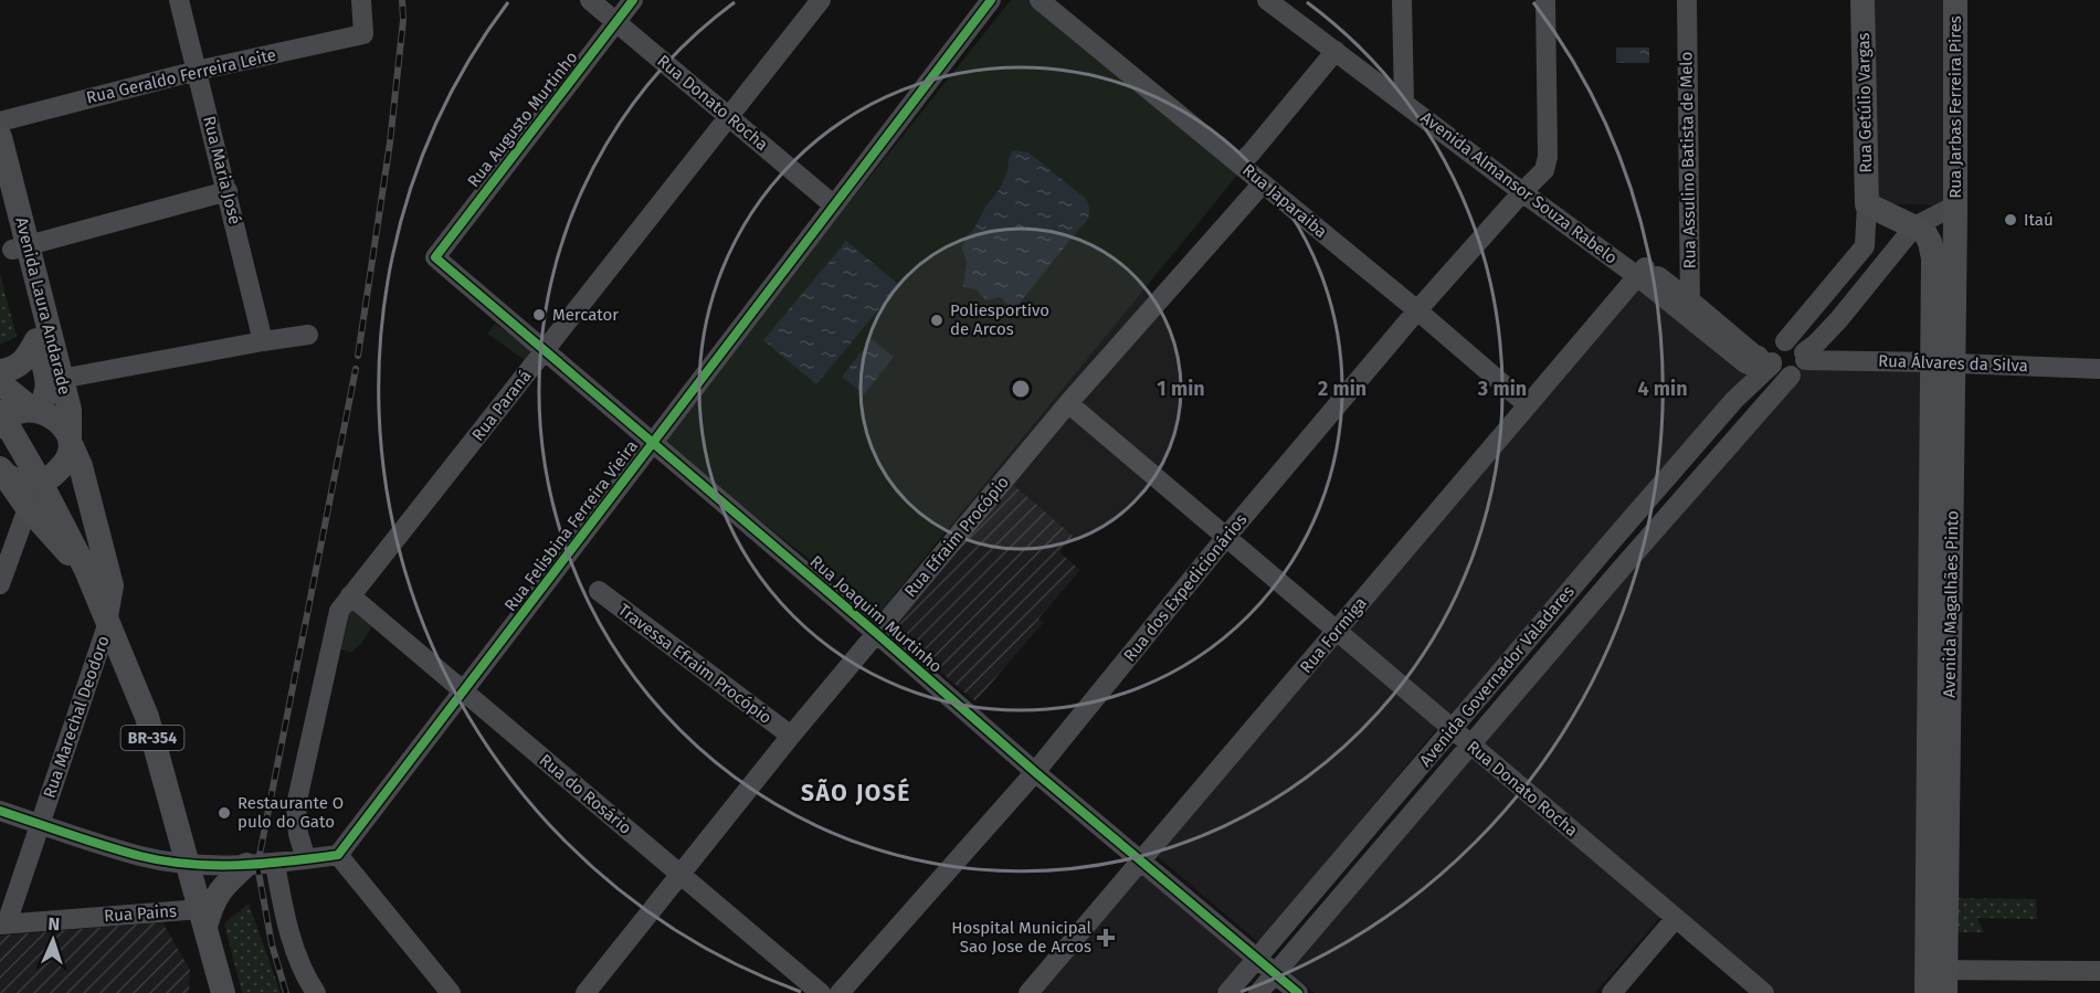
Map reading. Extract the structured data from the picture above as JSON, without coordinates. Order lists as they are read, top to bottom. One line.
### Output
{"streets":{"main road":["Rua Getúlio Vargas","Rua Jarbas Ferreira Pires","Avenida Laura Andarade","Avenida Magalhães Pinto","BR-354"],"street":["Rua Geraldo Ferreira Leite","Rua Donato Rocha","Rua Augusto Murtinho","Rua Assulino Batista de Melo","Rua Maria José","Avenida Almansor Souza Rabelo","Rua Japaraiba","Rua Álvares da Silva","Rua Paraná","Rua Felisbina Ferreira Vieira","Rua Efraim Procópio","Rua dos Expedicionários","Rua Joaquim Murtinho","Rua Formiga","Travessa Efraim Procópio","Avenida Governador Valadares","Rua Marechal Deodoro","Rua do Rosário","Rua Pains"]},"crossings":[["Rua Geraldo Ferreira Leite","Rua Maria José"],["Rua Donato Rocha","Rua Augusto Murtinho"],["Rua Donato Rocha","Rua Paraná"],["Rua Donato Rocha","Rua Felisbina Ferreira Vieira"],["Rua Donato Rocha","Rua Efraim Procópio"],["Rua Donato Rocha","Rua dos Expedicionários"],["Rua Donato Rocha","Rua Formiga"],["Rua Donato Rocha","Avenida Governador Valadares"],["Rua Getúlio Vargas","Avenida Almansor Souza Rabelo"],["Rua Getúlio Vargas","Rua Álvares da Silva"],["Rua Getúlio Vargas","Avenida Governador Valadares"],["Rua Jarbas Ferreira Pires","Avenida Magalhães Pinto"],["Rua Augusto Murtinho","Rua Joaquim Murtinho"],["Rua Assulino Batista de Melo","Avenida Almansor Souza Rabelo"],["Avenida Almansor Souza Rabelo","Rua Álvares da Silva"],["Avenida Almansor Souza Rabelo","Rua dos Expedicionários"],["Avenida Almansor Souza Rabelo","Rua Formiga"],["Avenida Almansor Souza Rabelo","Avenida Governador Valadares"],["Rua Japaraiba","Rua Efraim Procópio"],["Rua Japaraiba","Rua dos Expedicionários"],["Rua Japaraiba","Rua Formiga"],["Rua Álvares da Silva","Avenida Magalhães Pinto"],["Rua Álvares da Silva","Avenida Governador Valadares"],["Rua Paraná","Rua Joaquim Murtinho"],["Rua Paraná","Rua do Rosário"],["Rua Felisbina Ferreira Vieira","Rua Joaquim Murtinho"],["Rua Felisbina Ferreira Vieira","Rua do Rosário"],["Rua Efraim Procópio","Rua Joaquim Murtinho"],["Rua Efraim Procópio","Travessa Efraim Procópio"],["Rua Efraim Procópio","Rua do Rosário"],["Rua dos Expedicionários","Rua Joaquim Murtinho"],["Rua Joaquim Murtinho","Rua Formiga"],["Rua Joaquim Murtinho","Avenida Governador Valadares"],["Rua Marechal Deodoro","BR-354"],["Rua Marechal Deodoro","Rua Pains"],["BR-354","Rua Pains"]],"districts":["SÃO JOSÉ"],"places":{"other":["Itaú","Mercator","Poliesportivo de Arcos","Restaurante O pulo do Gato"],"health":["Hospital Municipal Sao Jose de Arcos"]},"north":"top","rings":["1 min","2 min","3 min","4 min"]}
